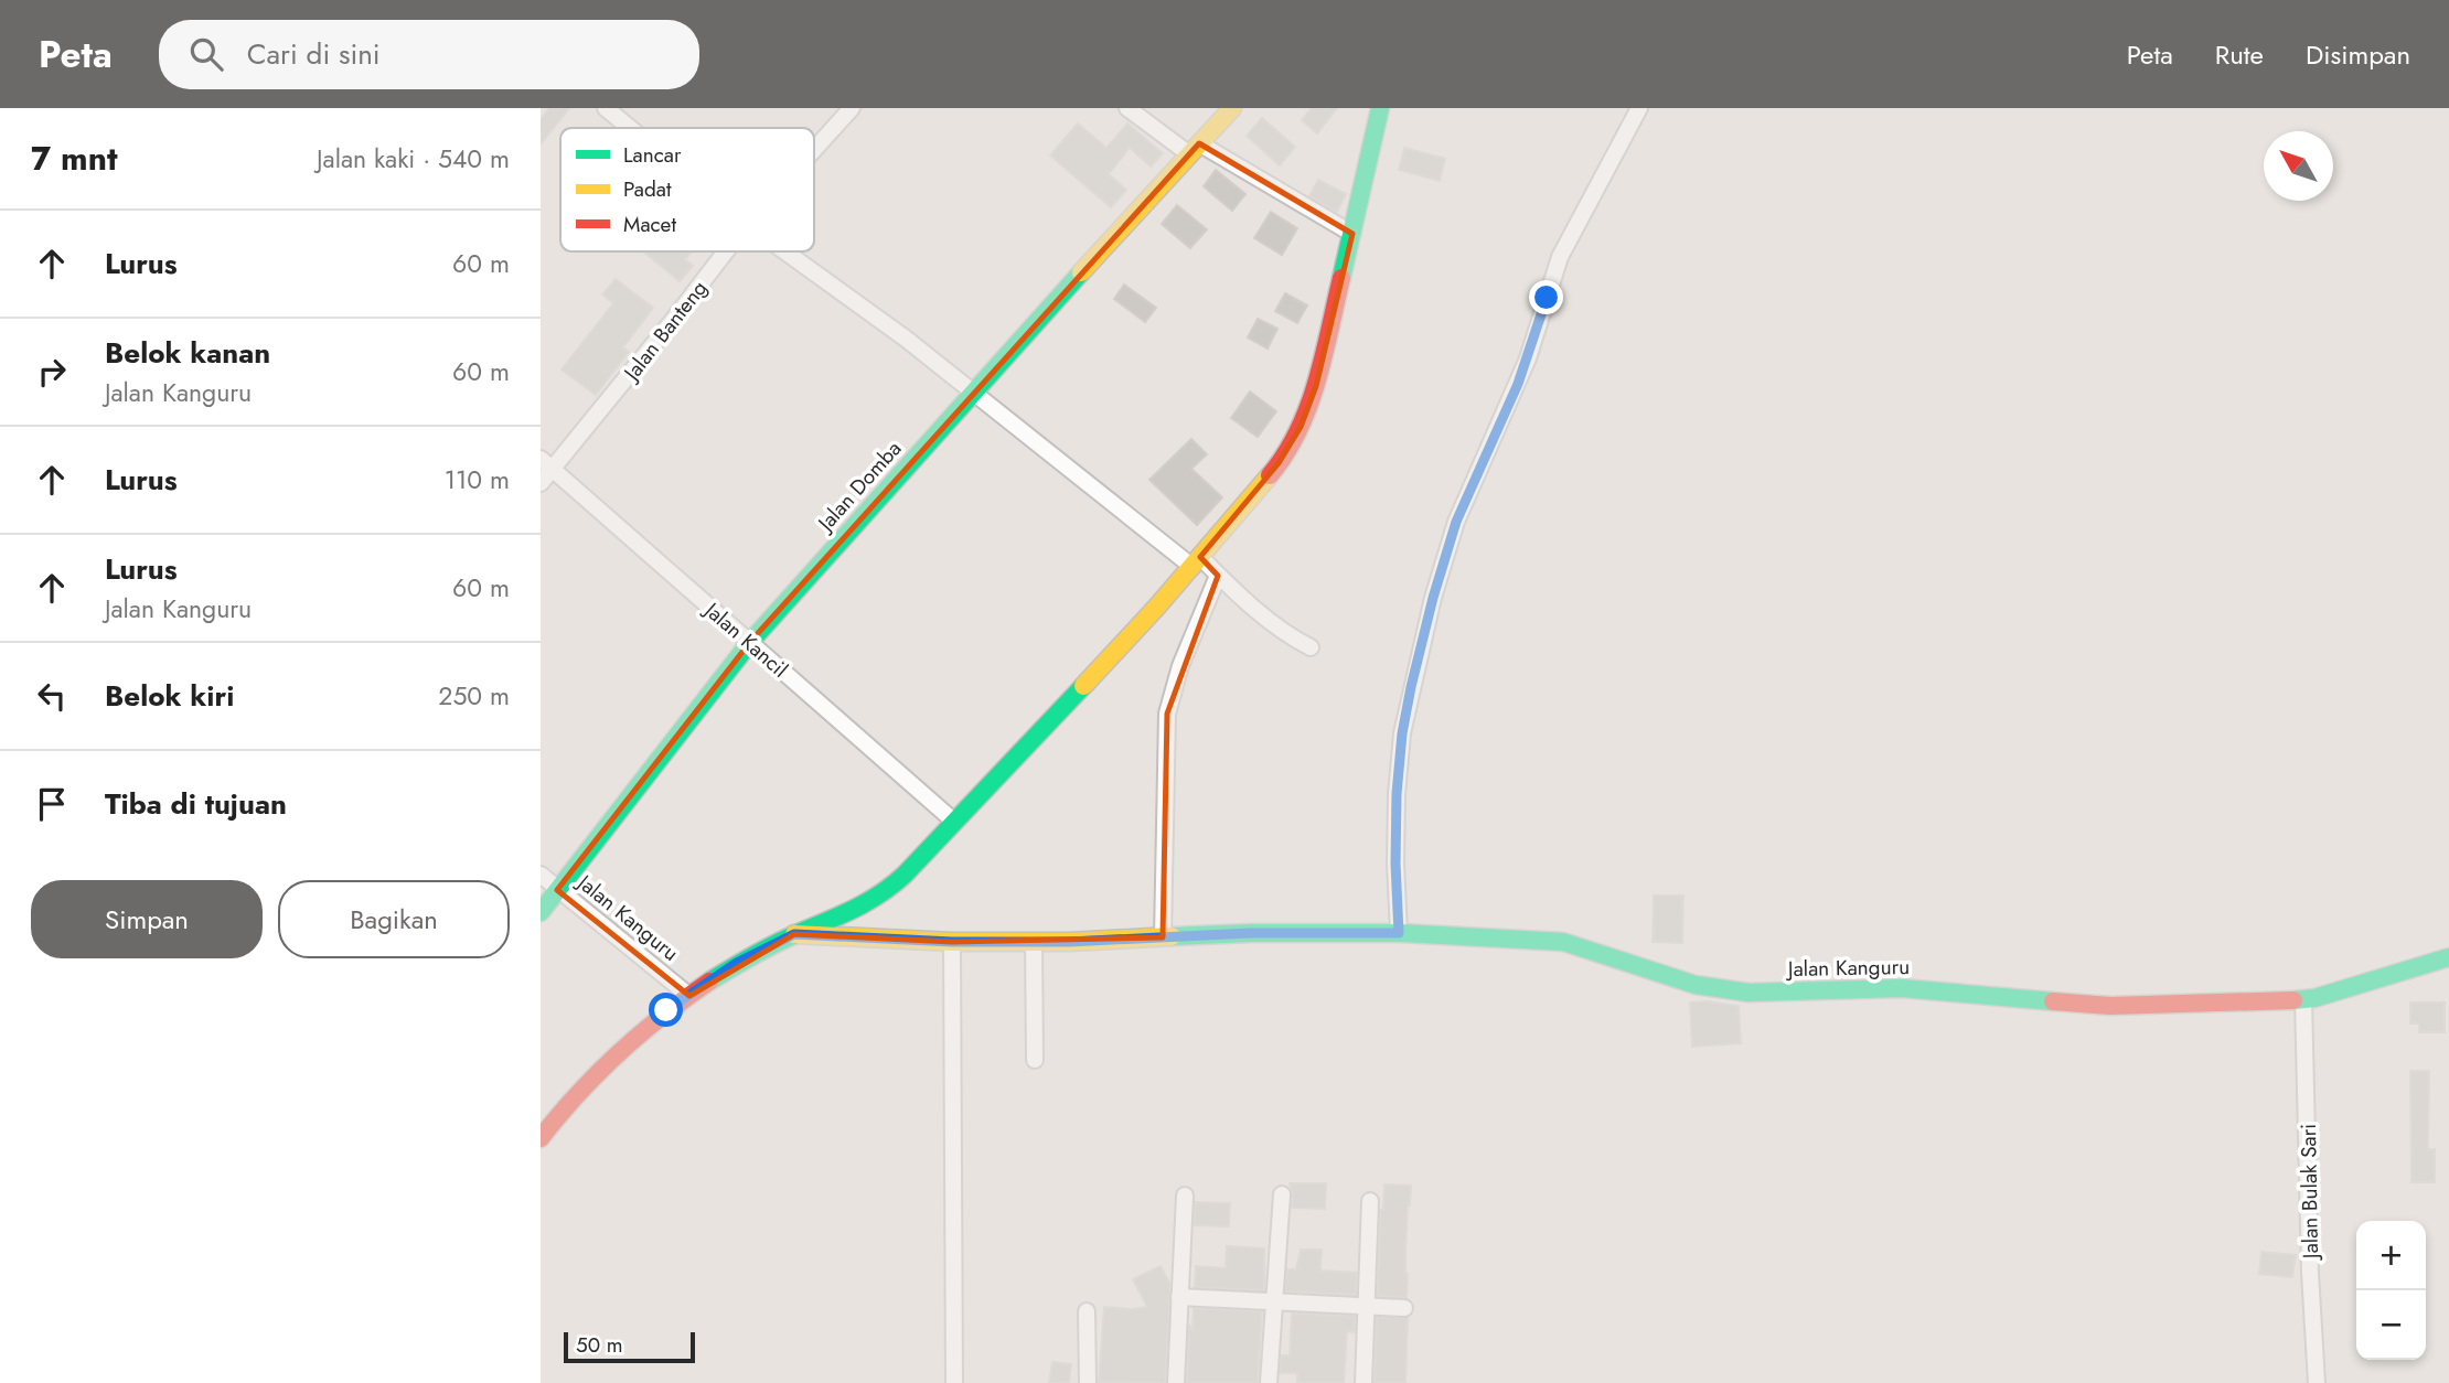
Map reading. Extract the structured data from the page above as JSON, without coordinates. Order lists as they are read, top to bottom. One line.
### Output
{"streets":{"street":["Jalan Banteng","Jalan Domba","Jalan Kancil","Jalan Kanguru","Jalan Bulak Sari"]},"crossings":[["Jalan Banteng","Jalan Kancil"],["Jalan Domba","Jalan Kancil"],["Jalan Domba","Jalan Kanguru"],["Jalan Kanguru","Jalan Bulak Sari"]],"legend":["Lancar","Padat","Macet"],"scale_bar":"50 m","north":"top left","page":{"header":"Peta","search":"Cari di sini","nav":["Peta","Rute","Disimpan"],"heading":["7 mnt","Jalan kaki · 540 m"],"list":[["Lurus","60 m"],["Belok kanan","Jalan Kanguru","60 m"],["Lurus","110 m"],["Lurus","Jalan Kanguru","60 m"],["Belok kiri","250 m"],"Tiba di tujuan"],"buttons":["Simpan","Bagikan"],"map_buttons":["+","−"],"scale":"50 m"}}
